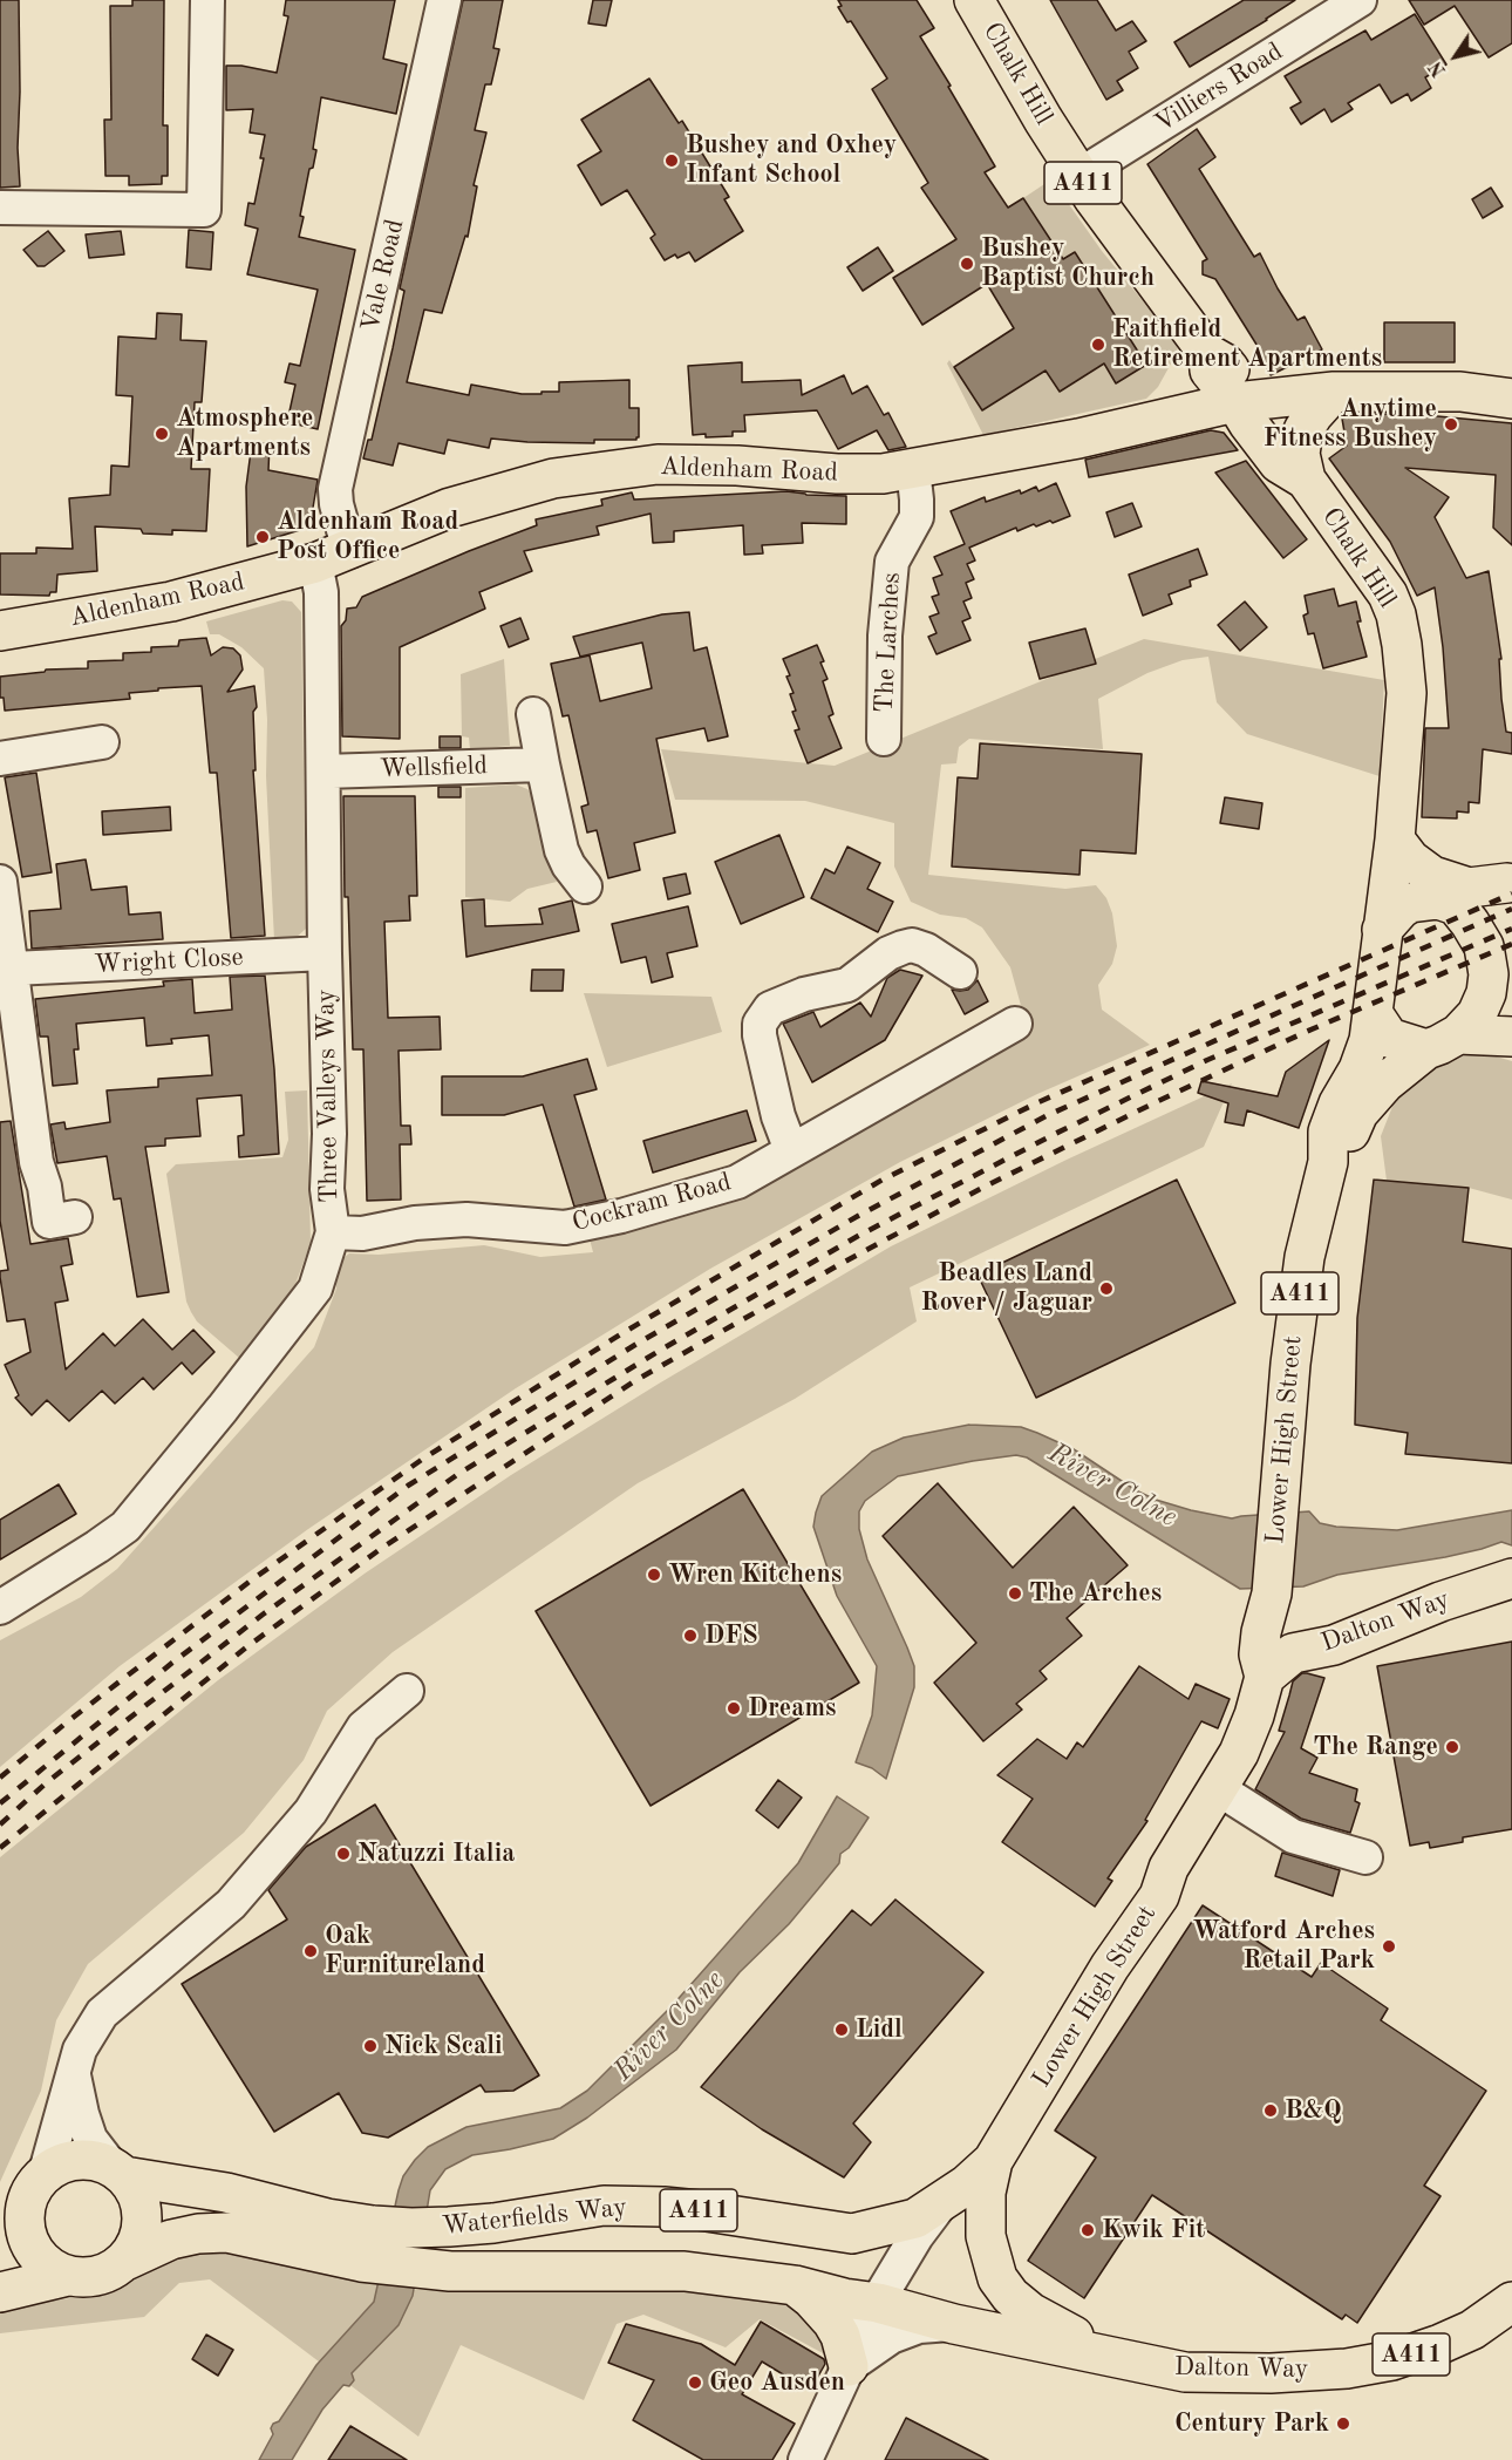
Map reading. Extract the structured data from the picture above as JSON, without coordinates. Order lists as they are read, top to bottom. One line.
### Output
{"streets":{"main road":["Chalk Hill","A411","Aldenham Road","Lower High Street","Dalton Way","Waterfields Way"],"street":["Villiers Road","Vale Road","The Larches","Wellsfield","Wright Close","Three Valleys Way","Cockram Road"]},"crossings":[["Chalk Hill","Villiers Road"],["Chalk Hill","Aldenham Road"],["Chalk Hill","Lower High Street"],["A411","Lower High Street"],["A411","Dalton Way"],["Vale Road","Aldenham Road"],["Vale Road","Three Valleys Way"],["Aldenham Road","The Larches"],["Aldenham Road","Three Valleys Way"],["Wellsfield","Three Valleys Way"],["Wright Close","Three Valleys Way"],["Three Valleys Way","Cockram Road"],["Lower High Street","Dalton Way"],["Lower High Street","Waterfields Way"],["Dalton Way","Waterfields Way"]],"water":["River Colne"],"places":["Bushey and Oxhey Infant School","Bushey Baptist Church","Faithfield Retirement Apartments","Anytime Fitness Bushey","Atmosphere Apartments","Aldenham Road Post Office","Beadles Land Rover / Jaguar","Wren Kitchens","The Arches","DFS","Dreams","The Range","Natuzzi Italia","Watford Arches Retail Park","Oak Furnitureland","Lidl","Nick Scali","B&Q","Kwik Fit","Geo Ausden","Century Park"],"north":"bottom left"}
